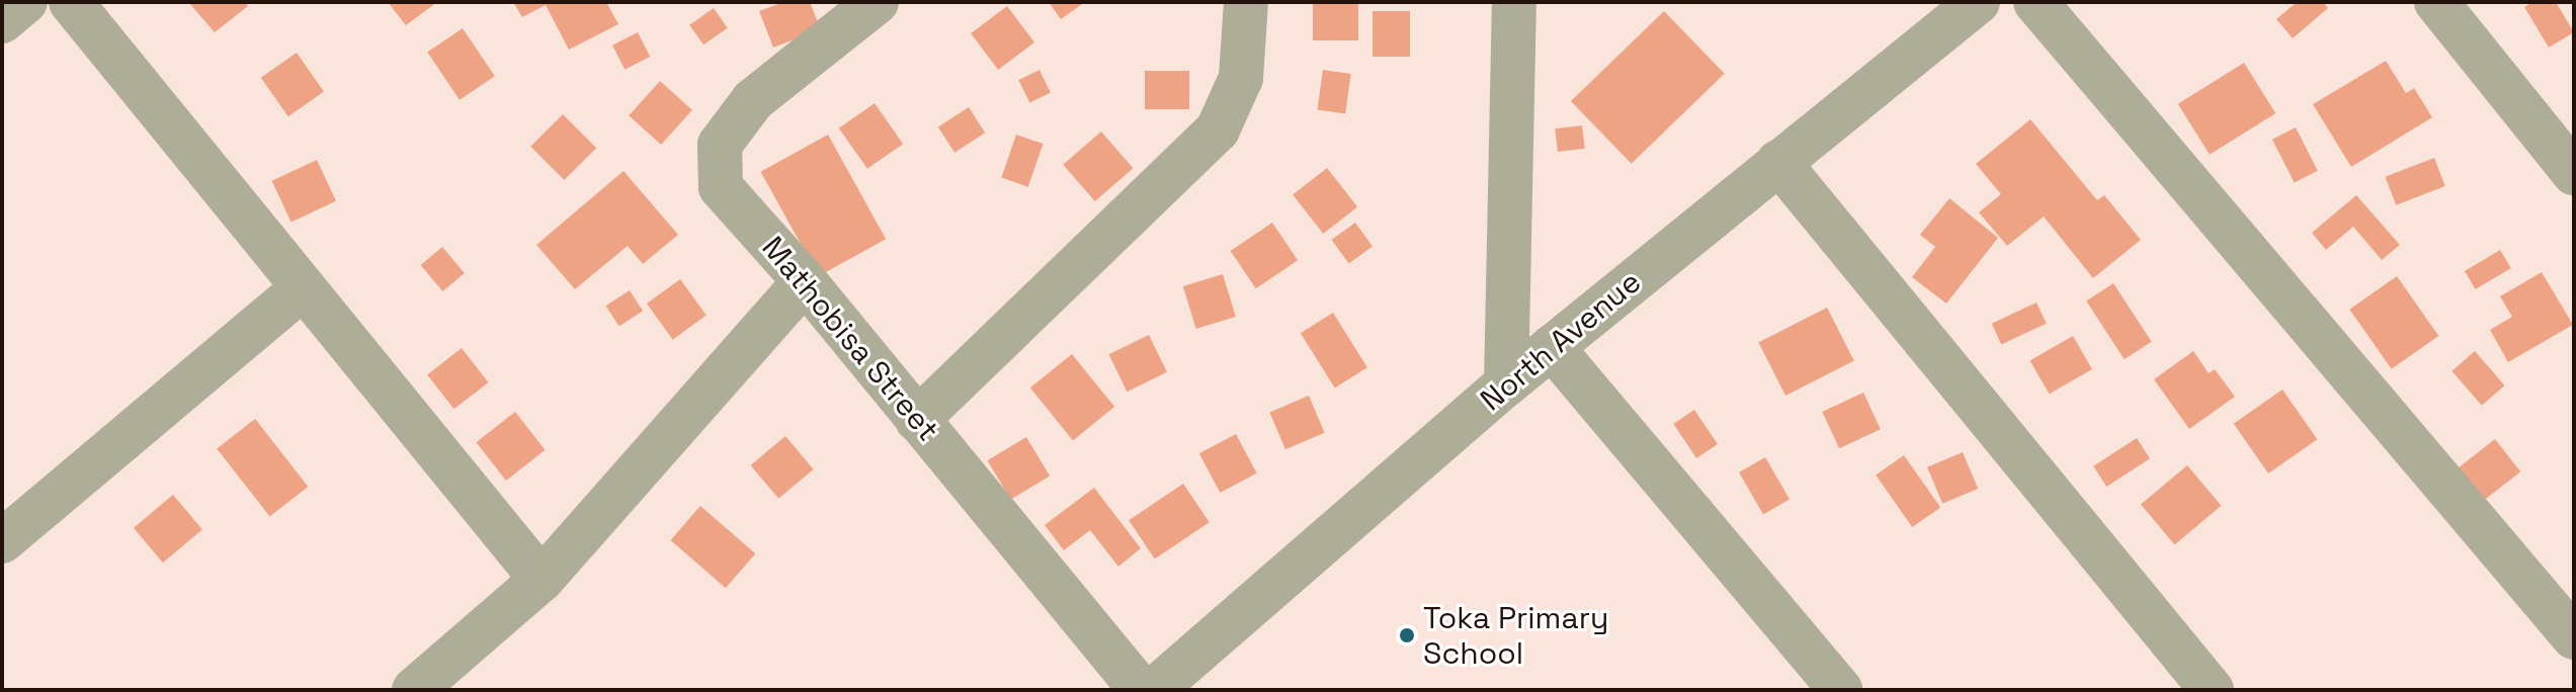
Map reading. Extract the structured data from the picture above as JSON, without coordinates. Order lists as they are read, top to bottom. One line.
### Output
{"streets":{"street":["Mathobisa Street","North Avenue"]},"places":["Toka Primary School"]}
